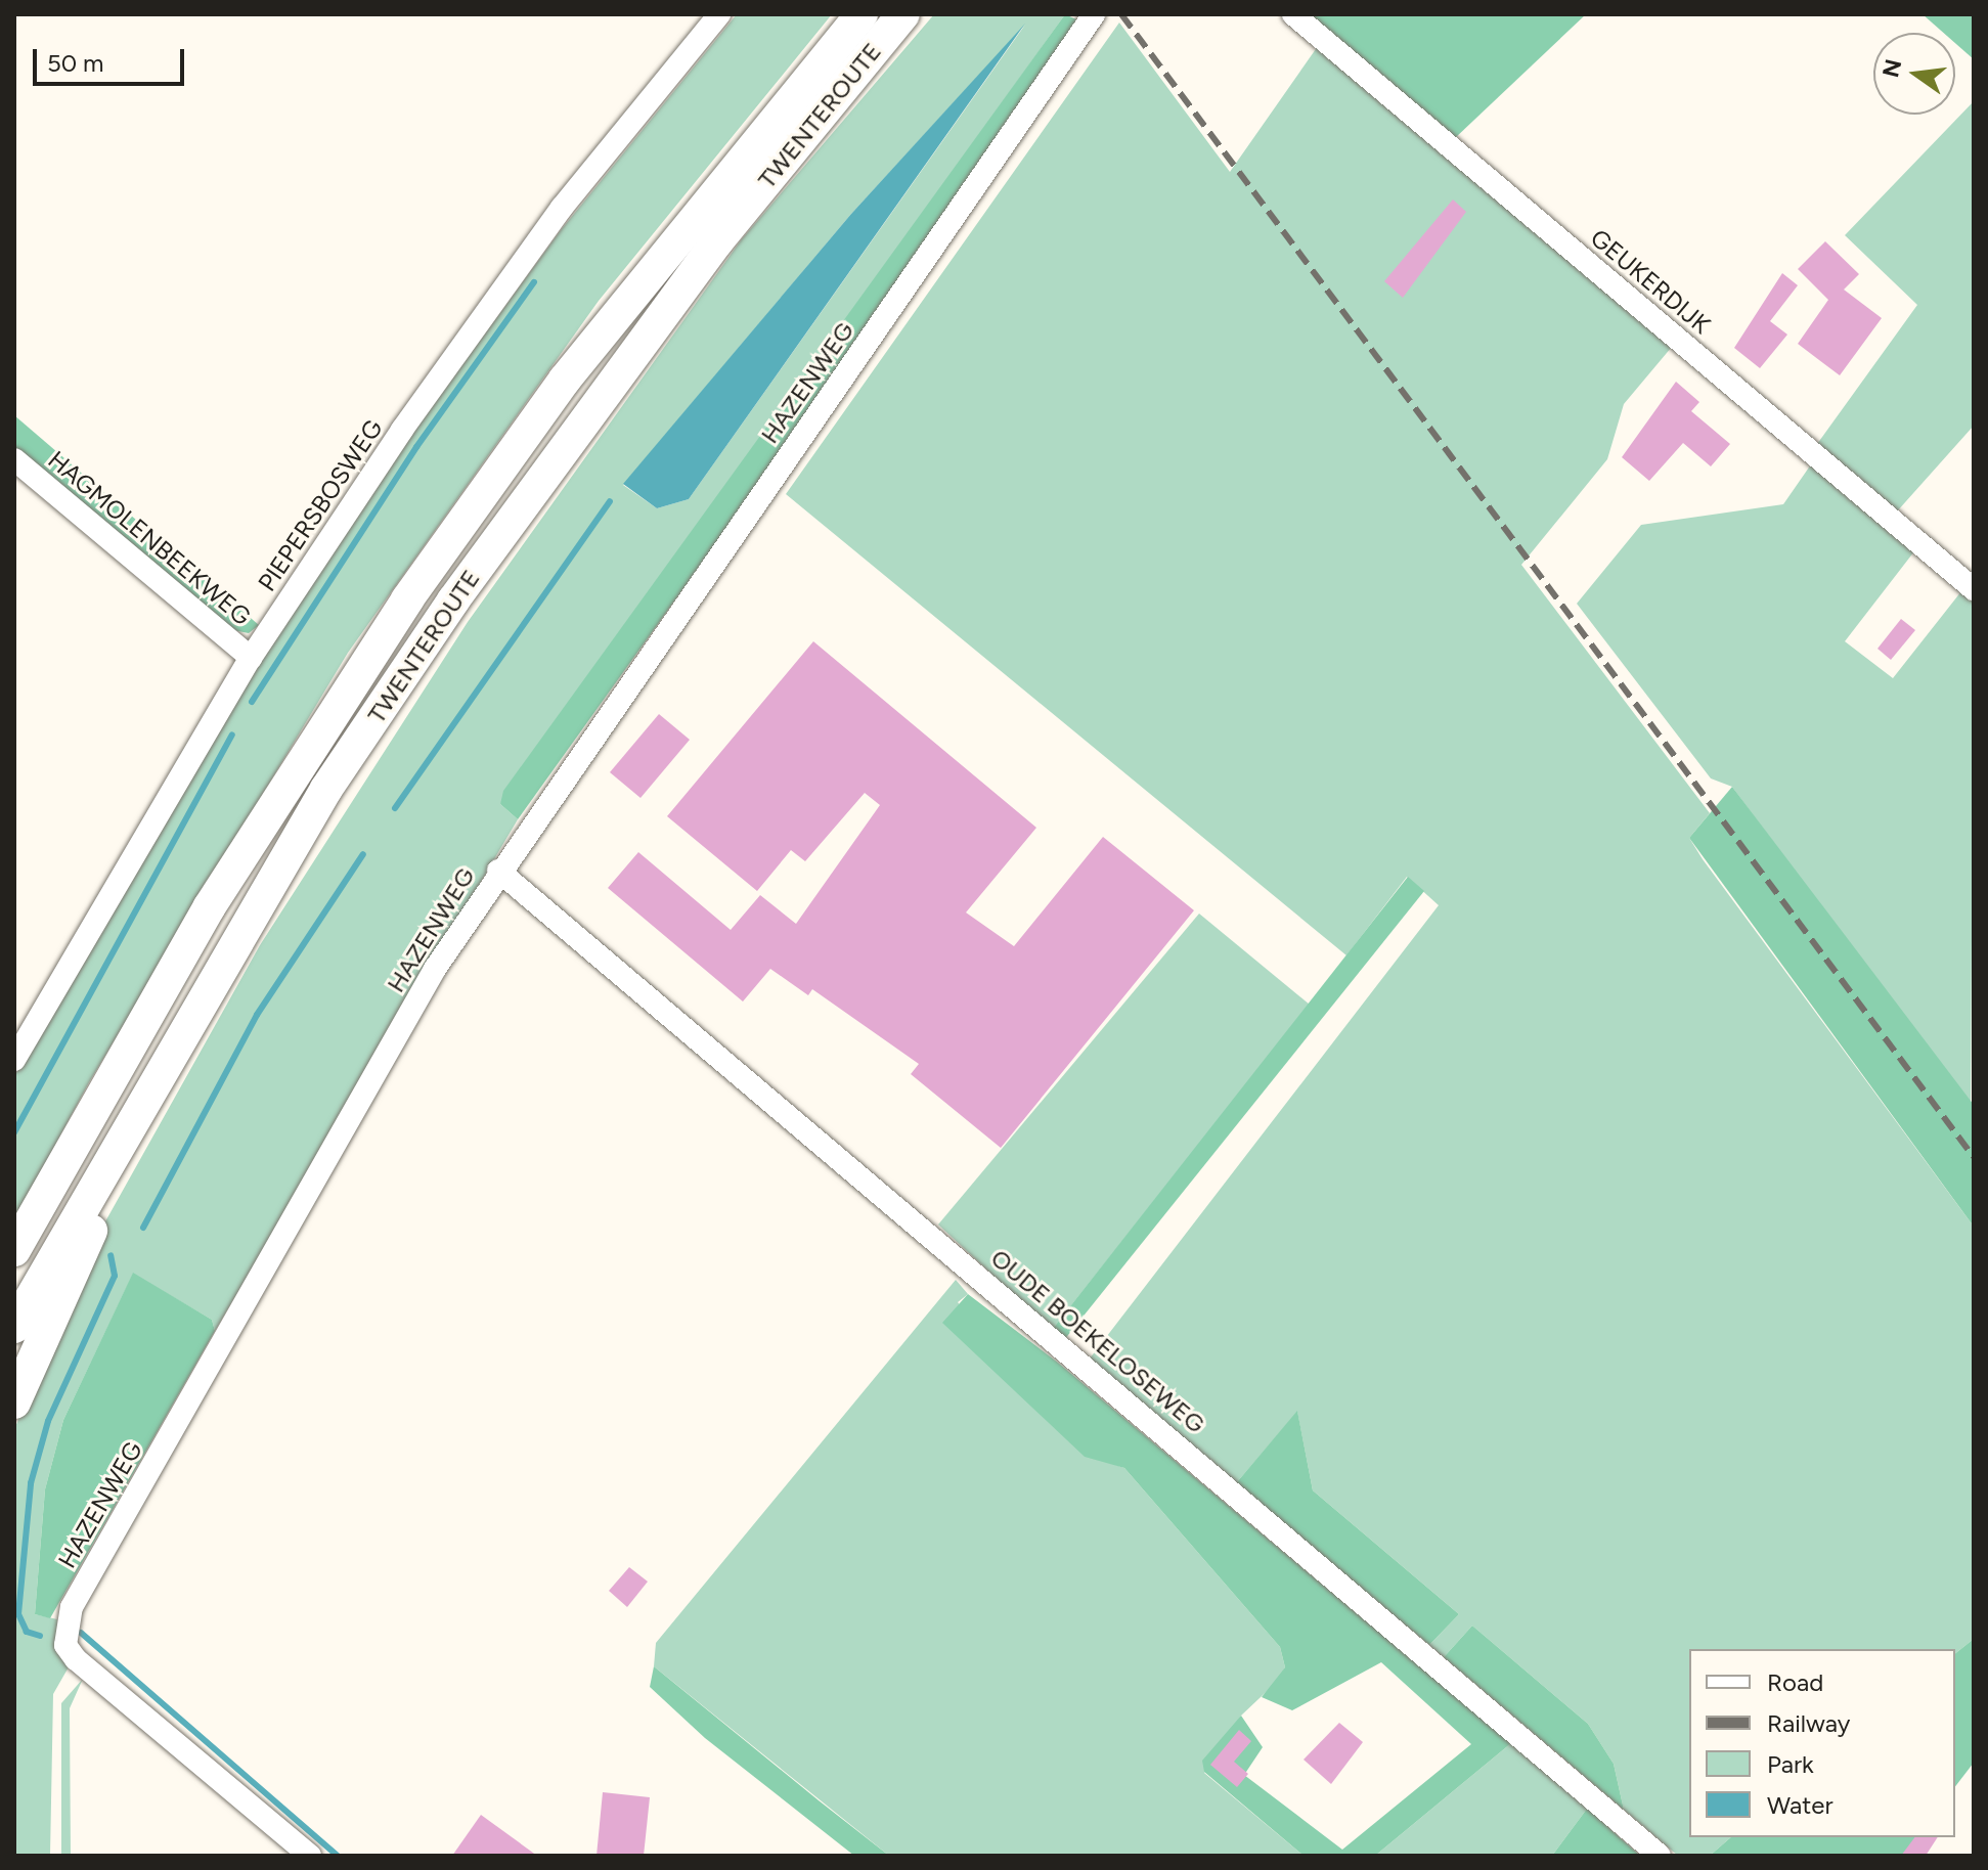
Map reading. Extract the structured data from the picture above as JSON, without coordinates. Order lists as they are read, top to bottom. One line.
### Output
{"streets":{"highway":["TWENTEROUTE"],"street":["GEUKERDIJK","HAZENWEG","PIEPERSBOSWEG","HAGMOLENBEEKWEG","OUDE BOEKELOSEWEG"]},"crossings":[["HAZENWEG","OUDE BOEKELOSEWEG"],["PIEPERSBOSWEG","HAGMOLENBEEKWEG"]],"legend":["Road","Railway","Park","Water"],"scale_bar":"50 m","north":"left"}
